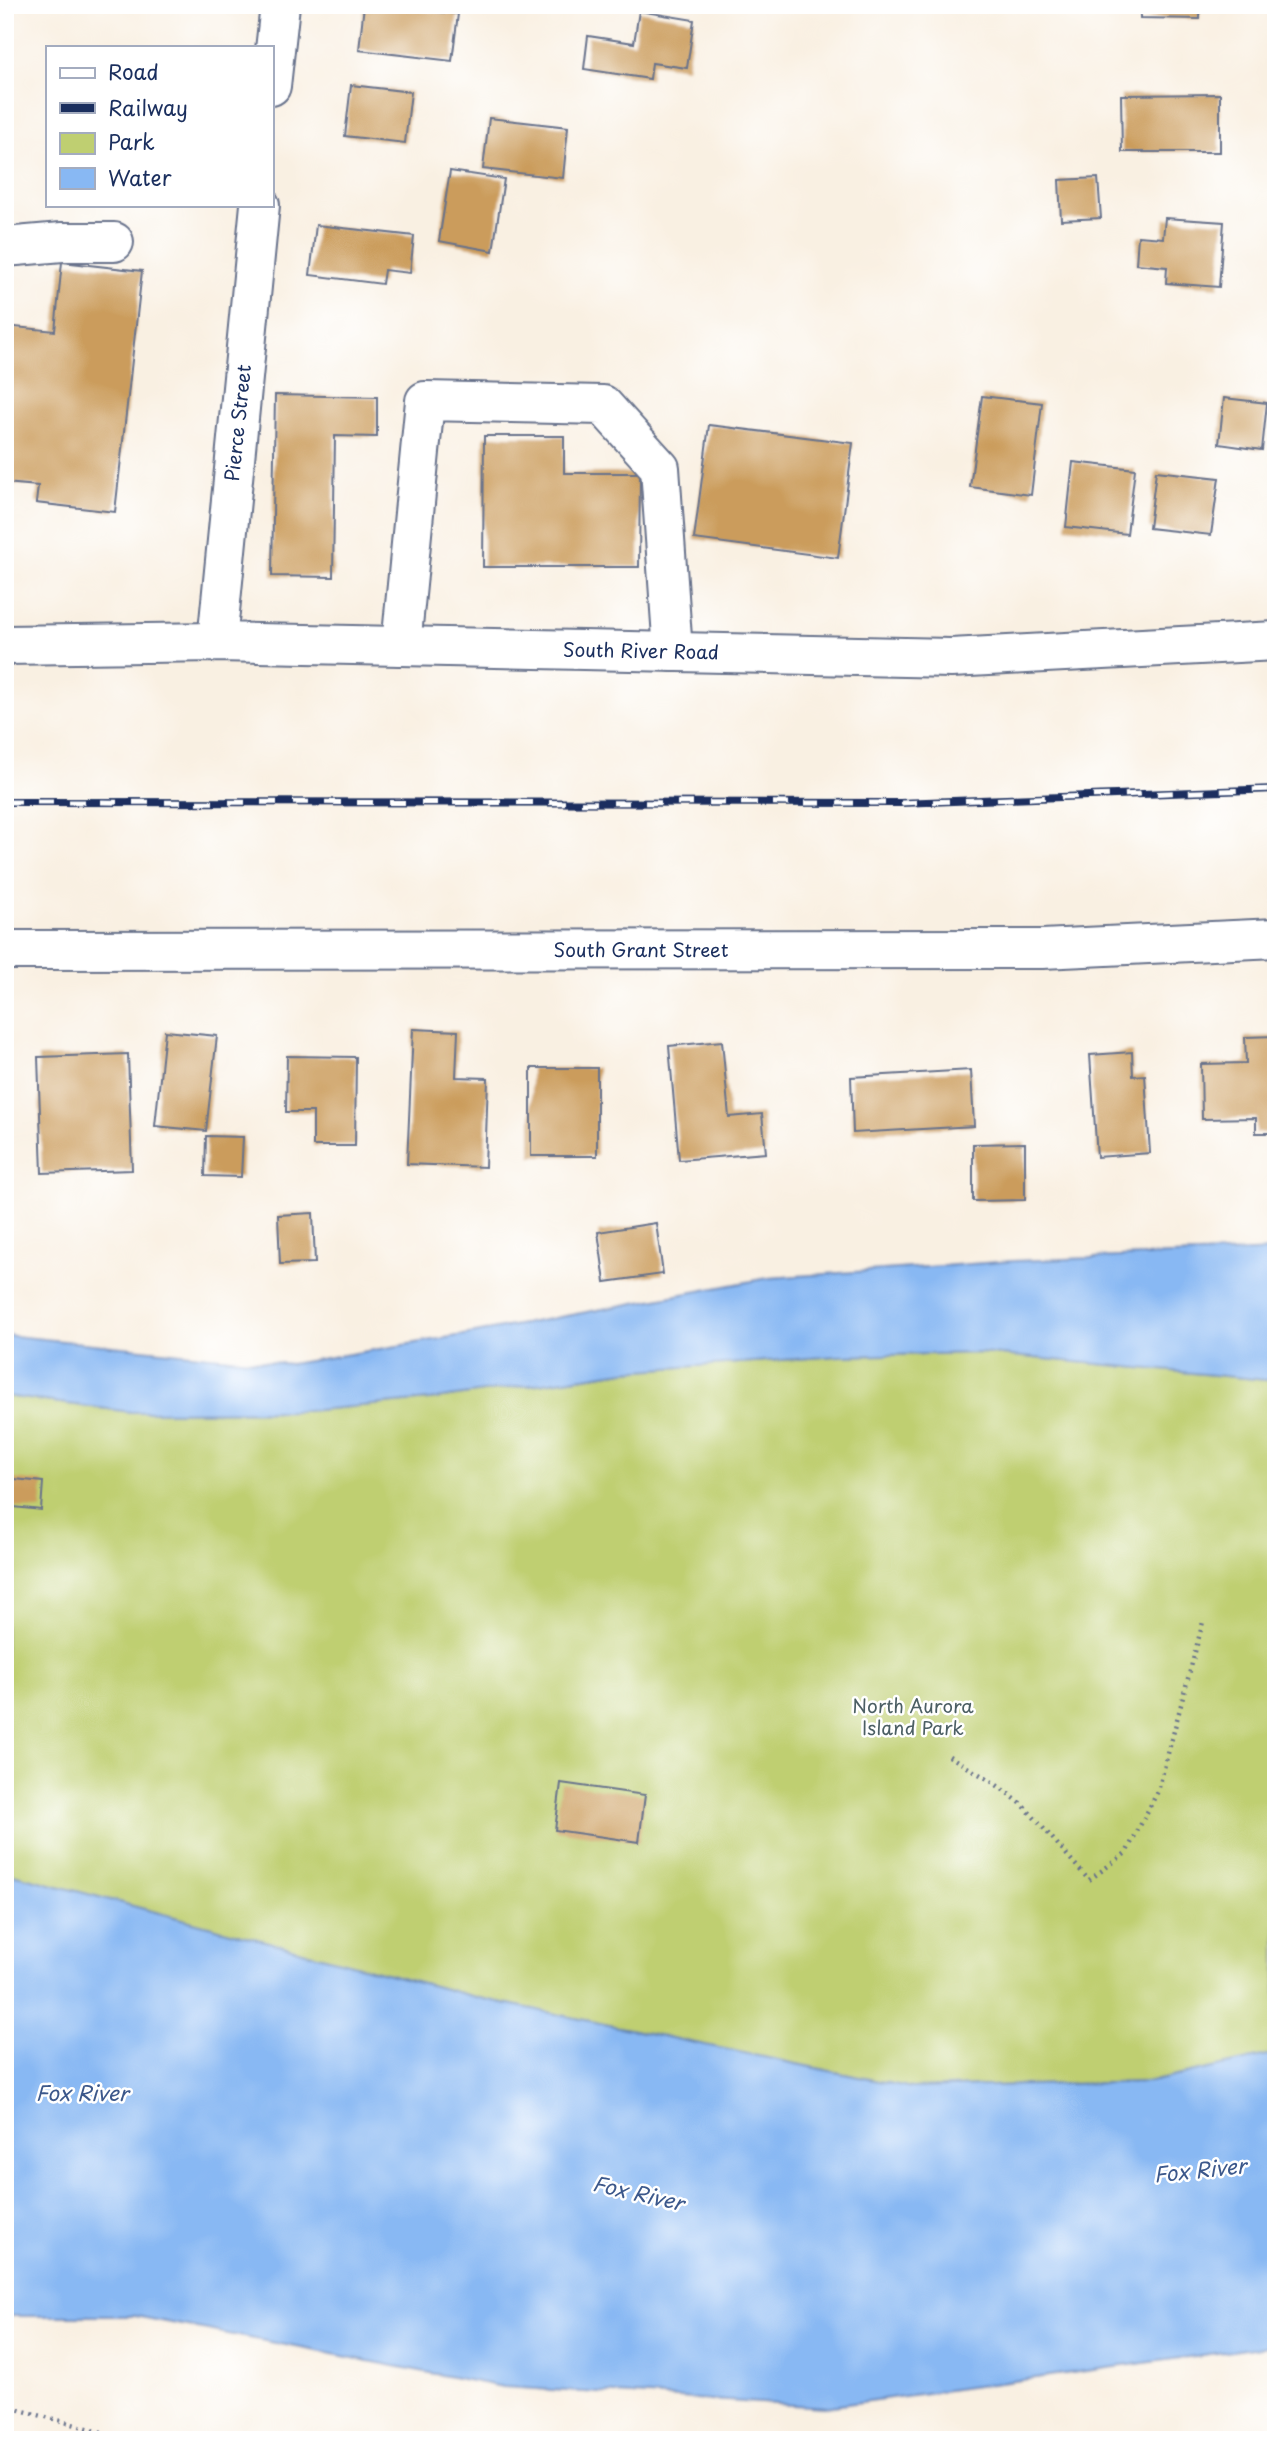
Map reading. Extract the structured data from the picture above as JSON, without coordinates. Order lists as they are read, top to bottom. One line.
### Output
{"streets":{"street":["Pierce Street","South River Road","South Grant Street"]},"crossings":[["Pierce Street","South River Road"]],"water":["Fox River"],"parks":["North Aurora Island Park"],"legend":["Road","Railway","Park","Water"]}
